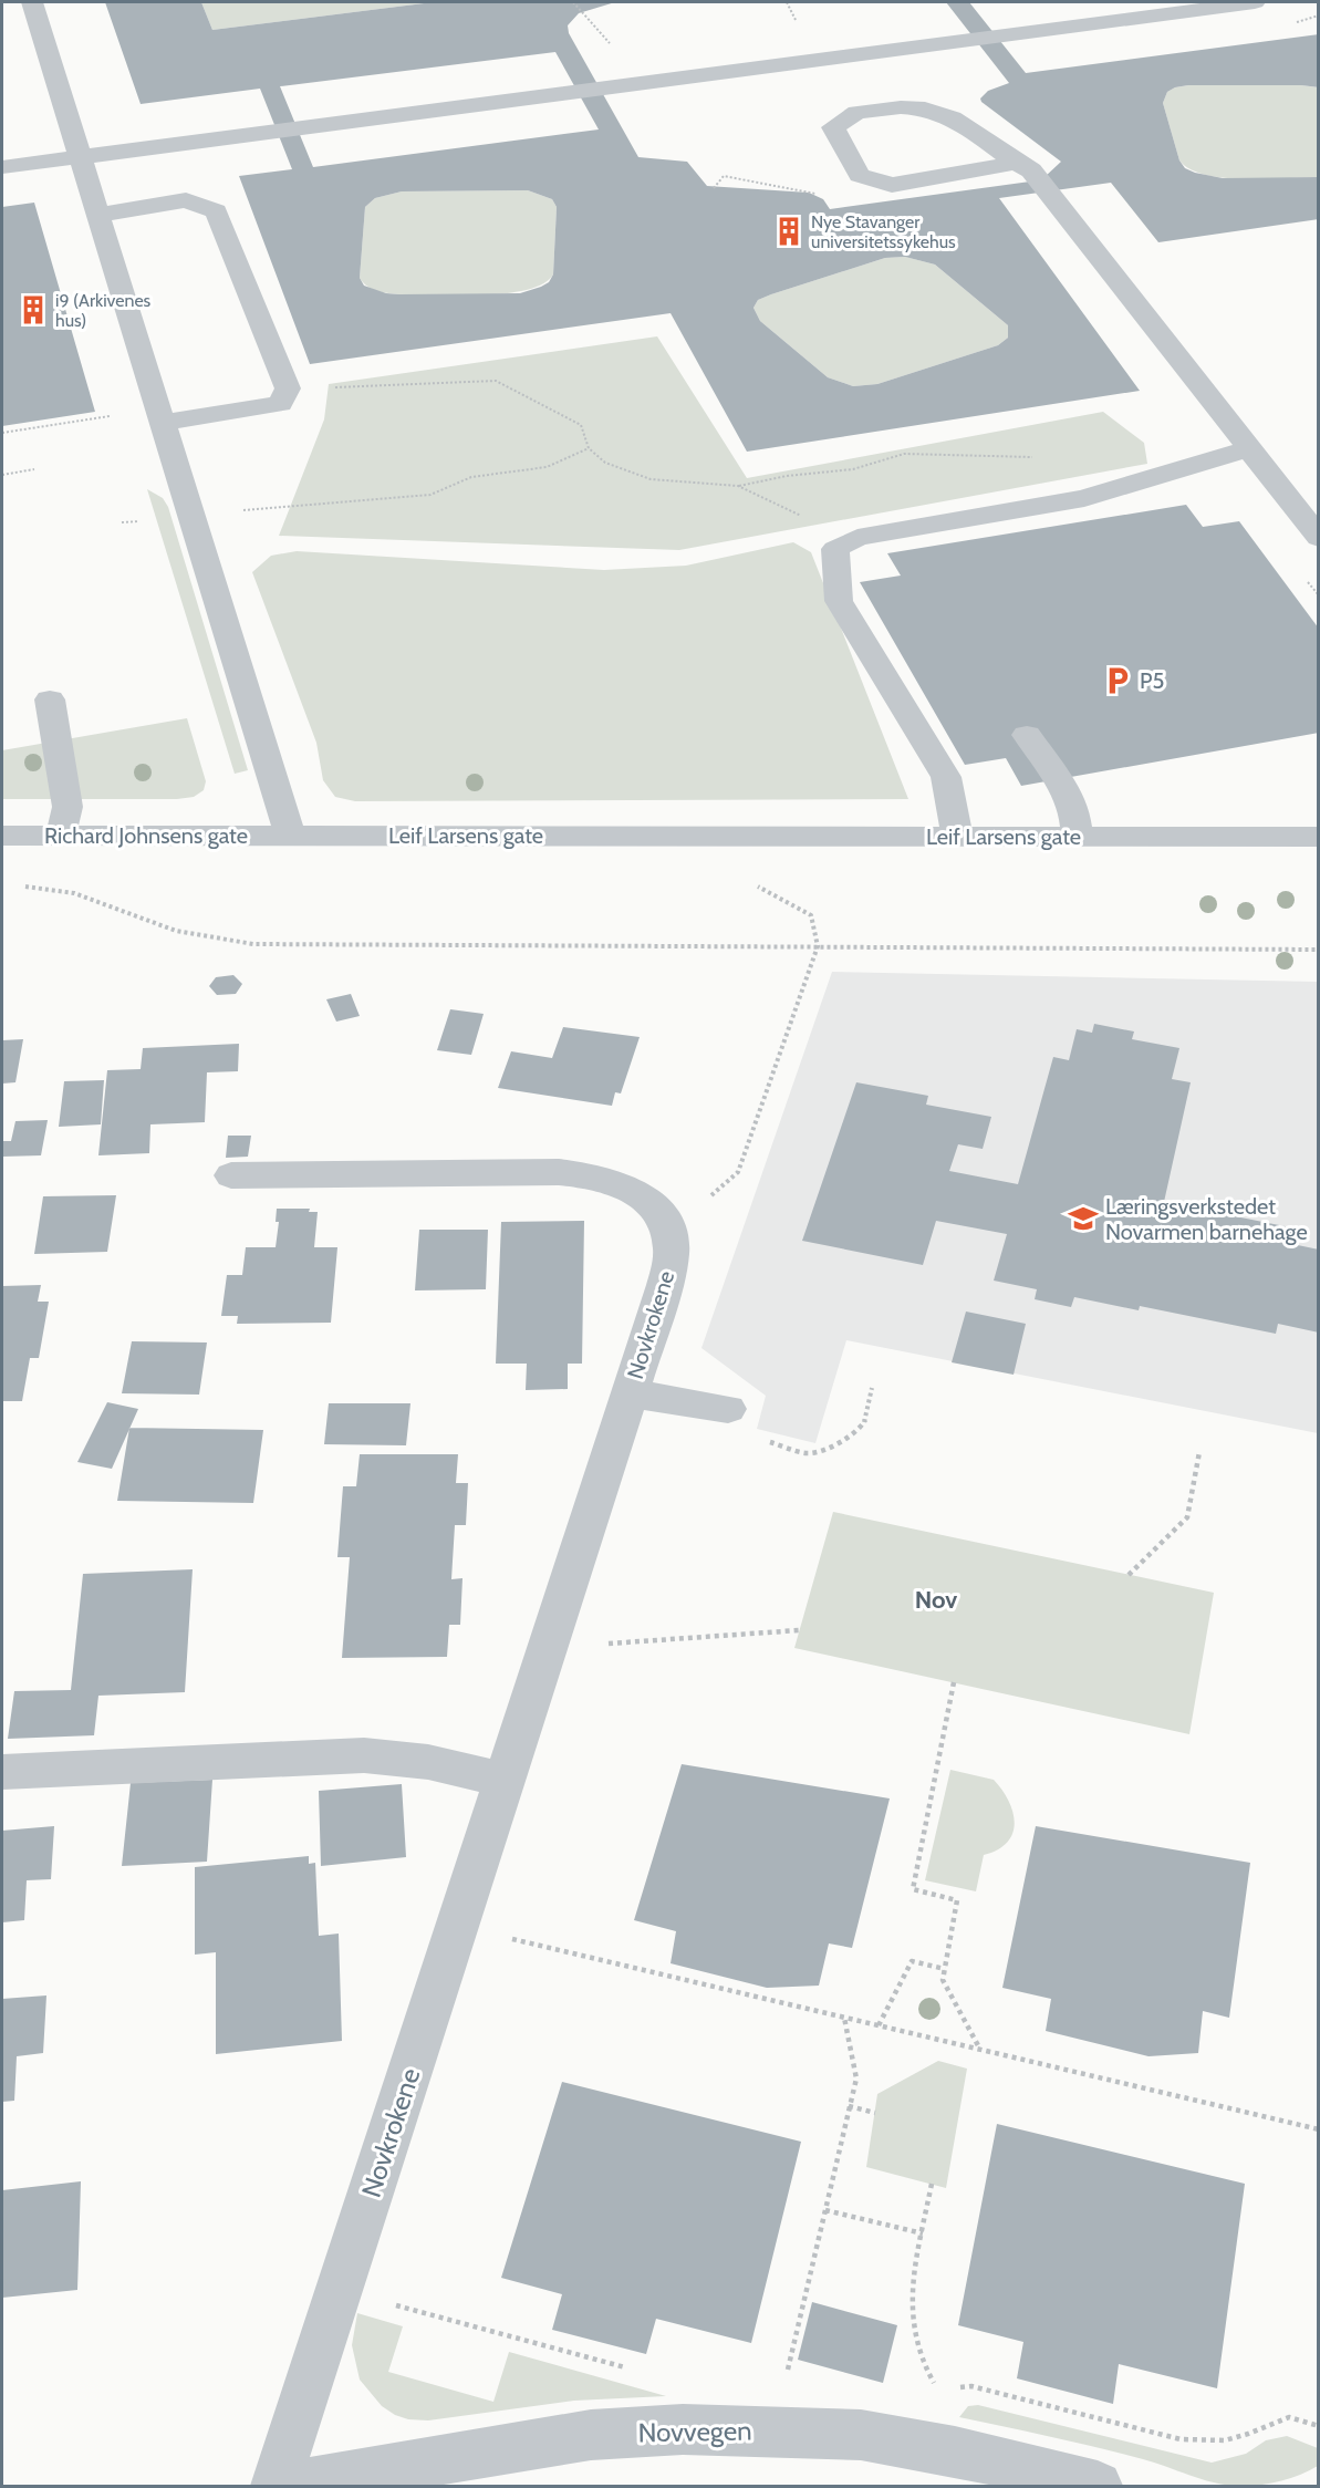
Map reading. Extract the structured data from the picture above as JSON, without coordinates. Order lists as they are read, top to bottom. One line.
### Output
{"streets":{"street":["Richard Johnsens gate","Leif Larsens gate","Novkrokene","Novvegen"]},"crossings":[["Richard Johnsens gate","Leif Larsens gate"]],"districts":["Nov"],"places":{"building":["Nye Stavanger universitetssykehus","i9 (Arkivenes hus)"],"parking":["P5"],"school or university":["Læringsverkstedet Novarmen barnehage"]}}
